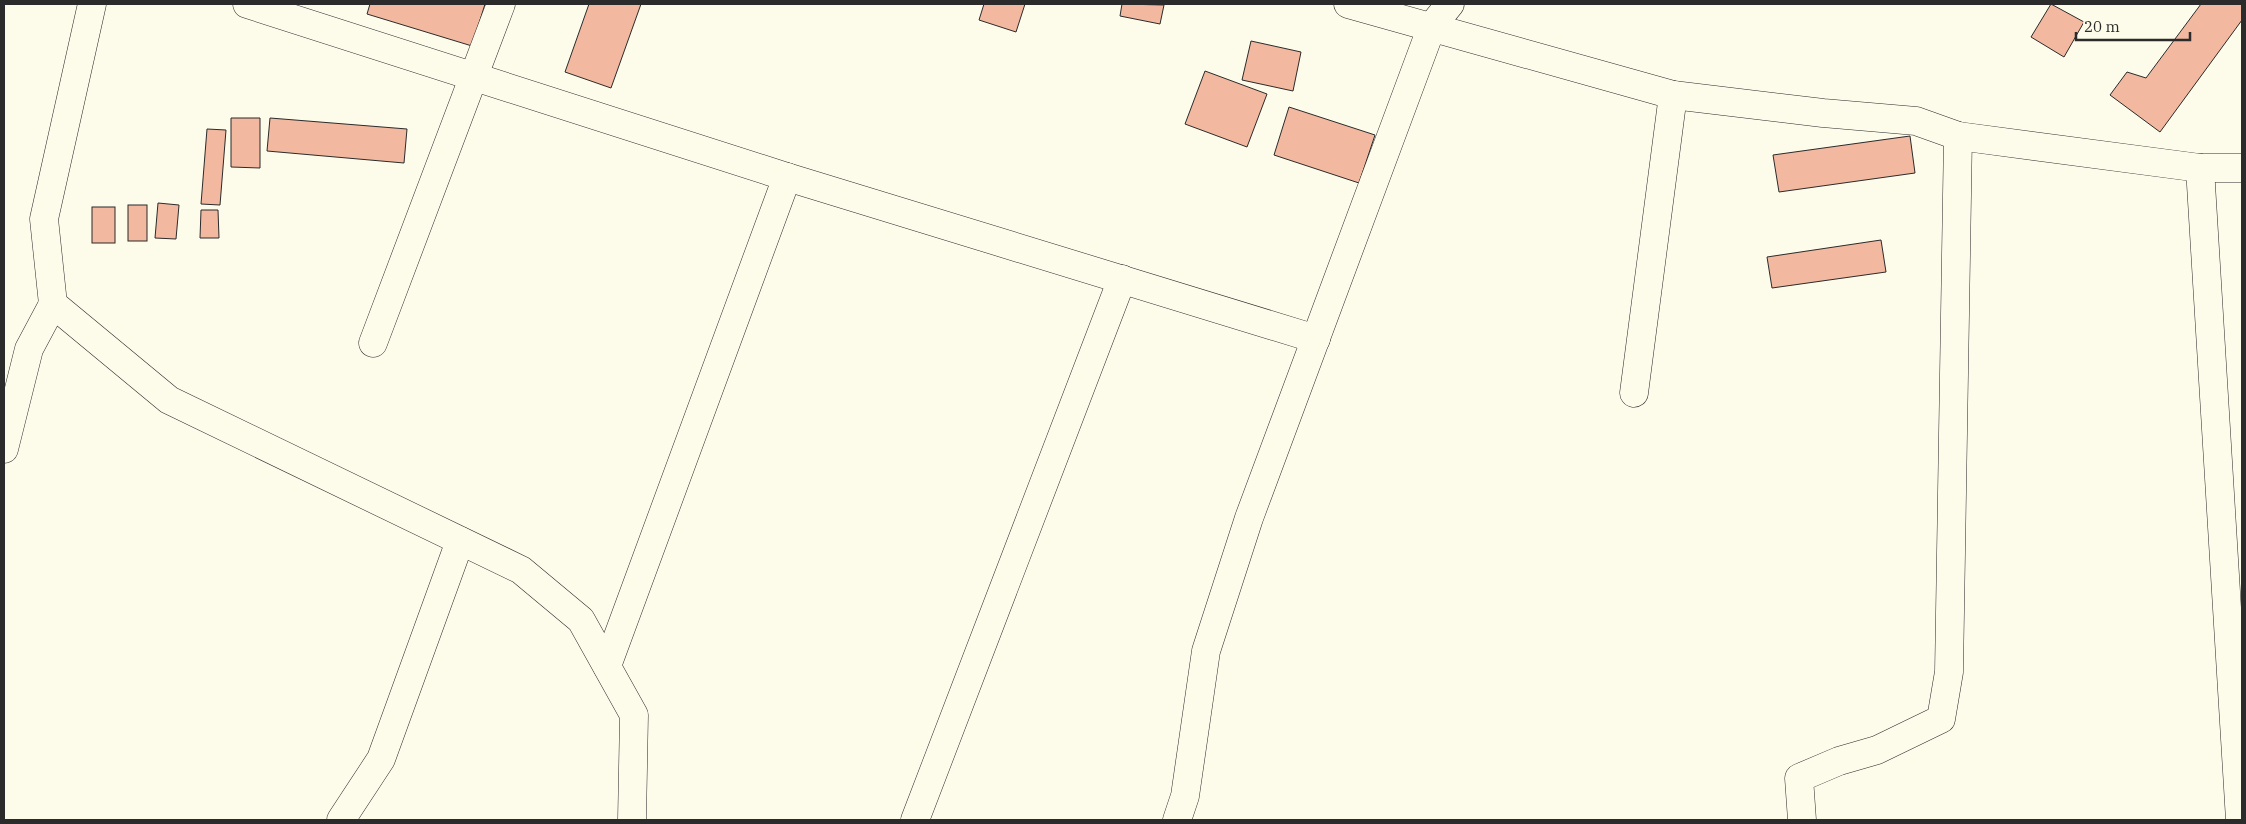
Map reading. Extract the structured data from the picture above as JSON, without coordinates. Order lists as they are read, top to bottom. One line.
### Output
{"scale_bar":"20 m"}
